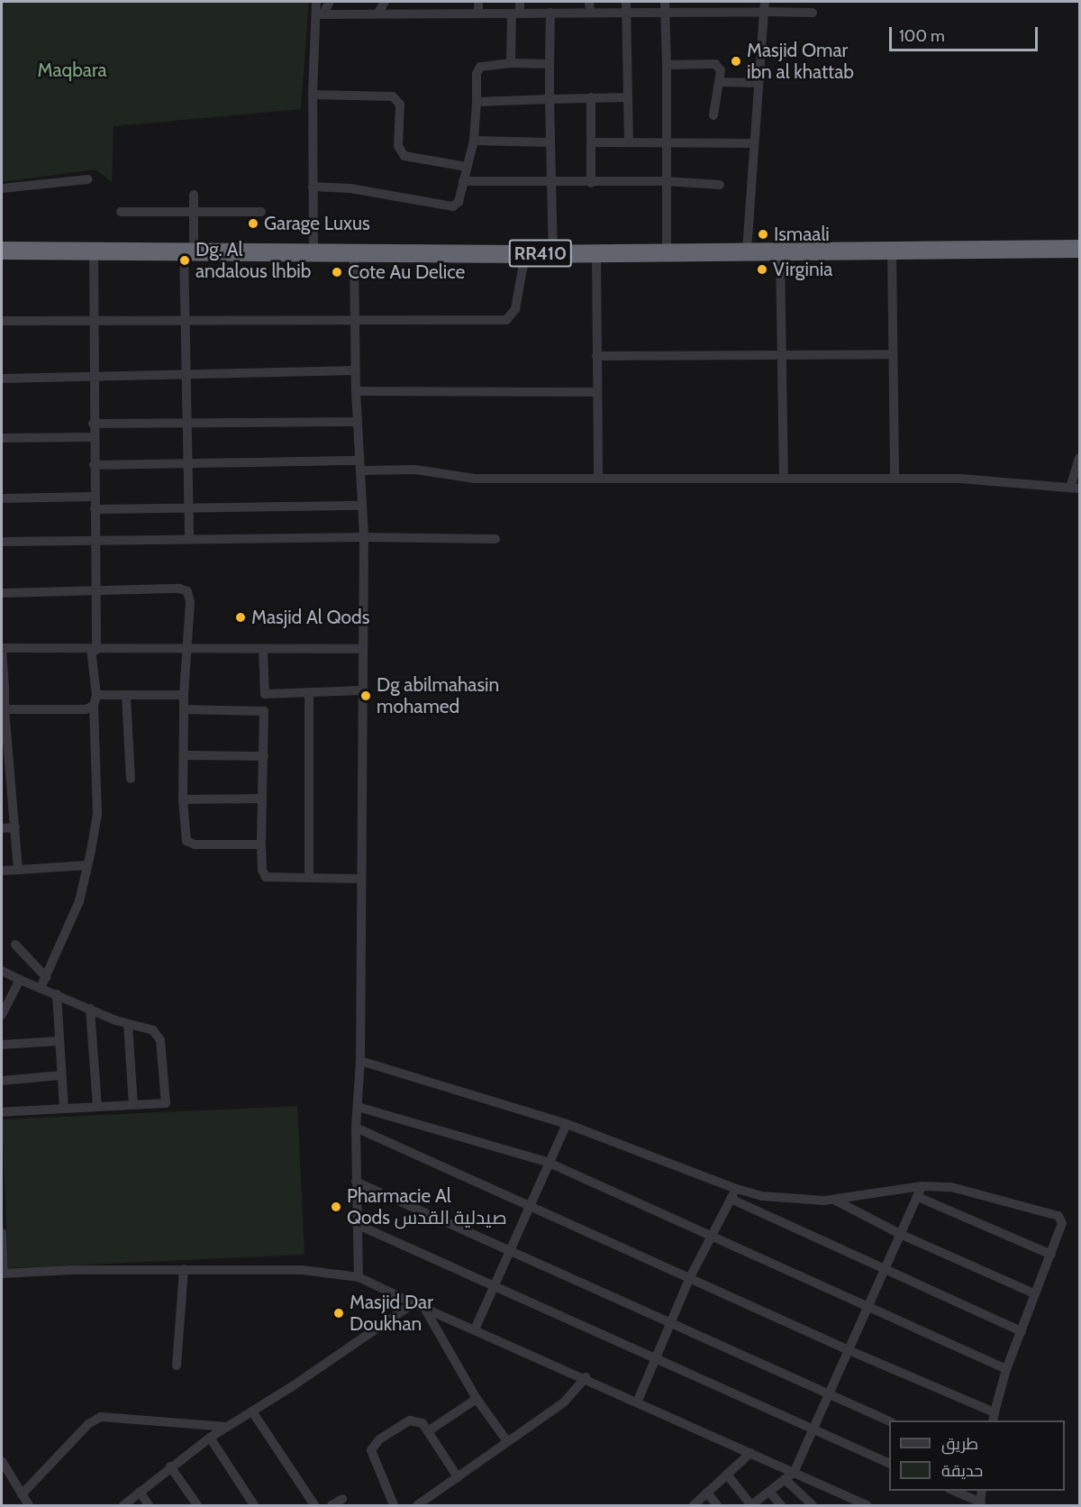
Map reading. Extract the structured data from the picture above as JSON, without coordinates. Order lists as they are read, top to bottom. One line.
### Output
{"streets":{"highway":["RR410"]},"parks":["Maqbara"],"places":["Masjid Omar ibn al khattab","Garage Luxus","Ismaali","Dg. Al andalous lhbib","Virginia","Cote Au Delice","Masjid Al Qods","Dg abilmahasin mohamed","Pharmacie Al Qods صيدلية القدس","Masjid Dar Doukhan"],"legend":["طريق","حديقة"],"scale_bar":"100 m"}
